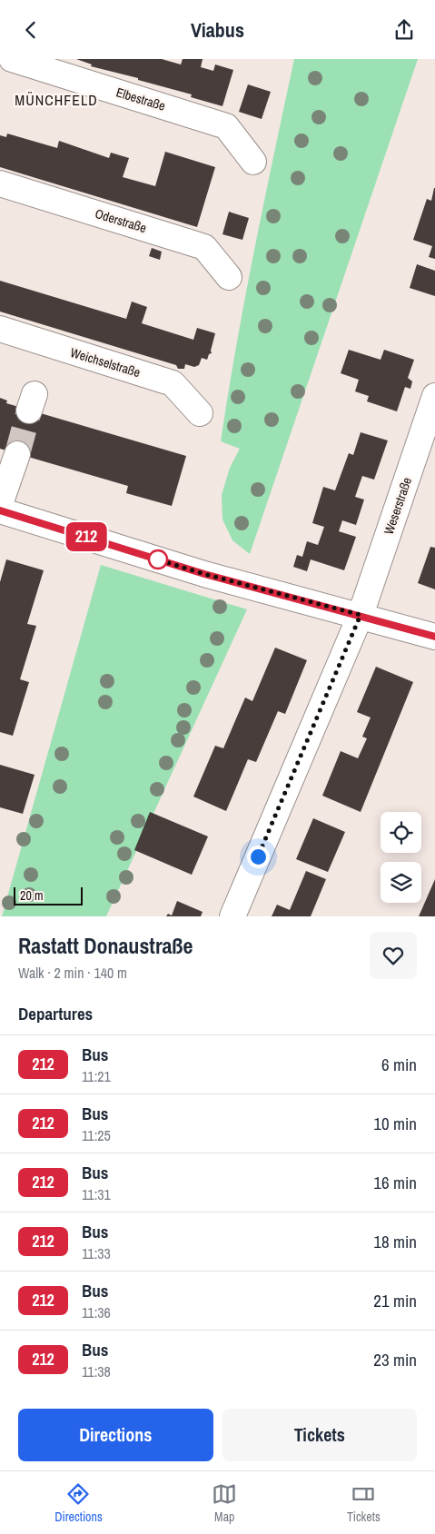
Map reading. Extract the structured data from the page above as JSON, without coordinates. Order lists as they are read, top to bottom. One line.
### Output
{"streets":{"street":["Elbestraße","Oderstraße","Weichselstraße","Weserstraße"]},"districts":["MÜNCHFELD"],"lines":["bus line 212"],"scale_bar":"20 m","page":{"header":"Viabus","on_map":"212","scale":"20 m","heading":[["Rastatt Donaustraße","Walk · 2 min · 140 m"],"Departures"],"list":[{"mark":"212","name":"Bus","note":"11:21","value":"6 min"},{"mark":"212","name":"Bus","note":"11:25","value":"10 min"},{"mark":"212","name":"Bus","note":"11:31","value":"16 min"},{"mark":"212","name":"Bus","note":"11:33","value":"18 min"},{"mark":"212","name":"Bus","note":"11:36","value":"21 min"},{"mark":"212","name":"Bus","note":"11:38","value":"23 min"}],"buttons":["Directions","Tickets"],"tabs":["Directions","Map","Tickets"]}}
